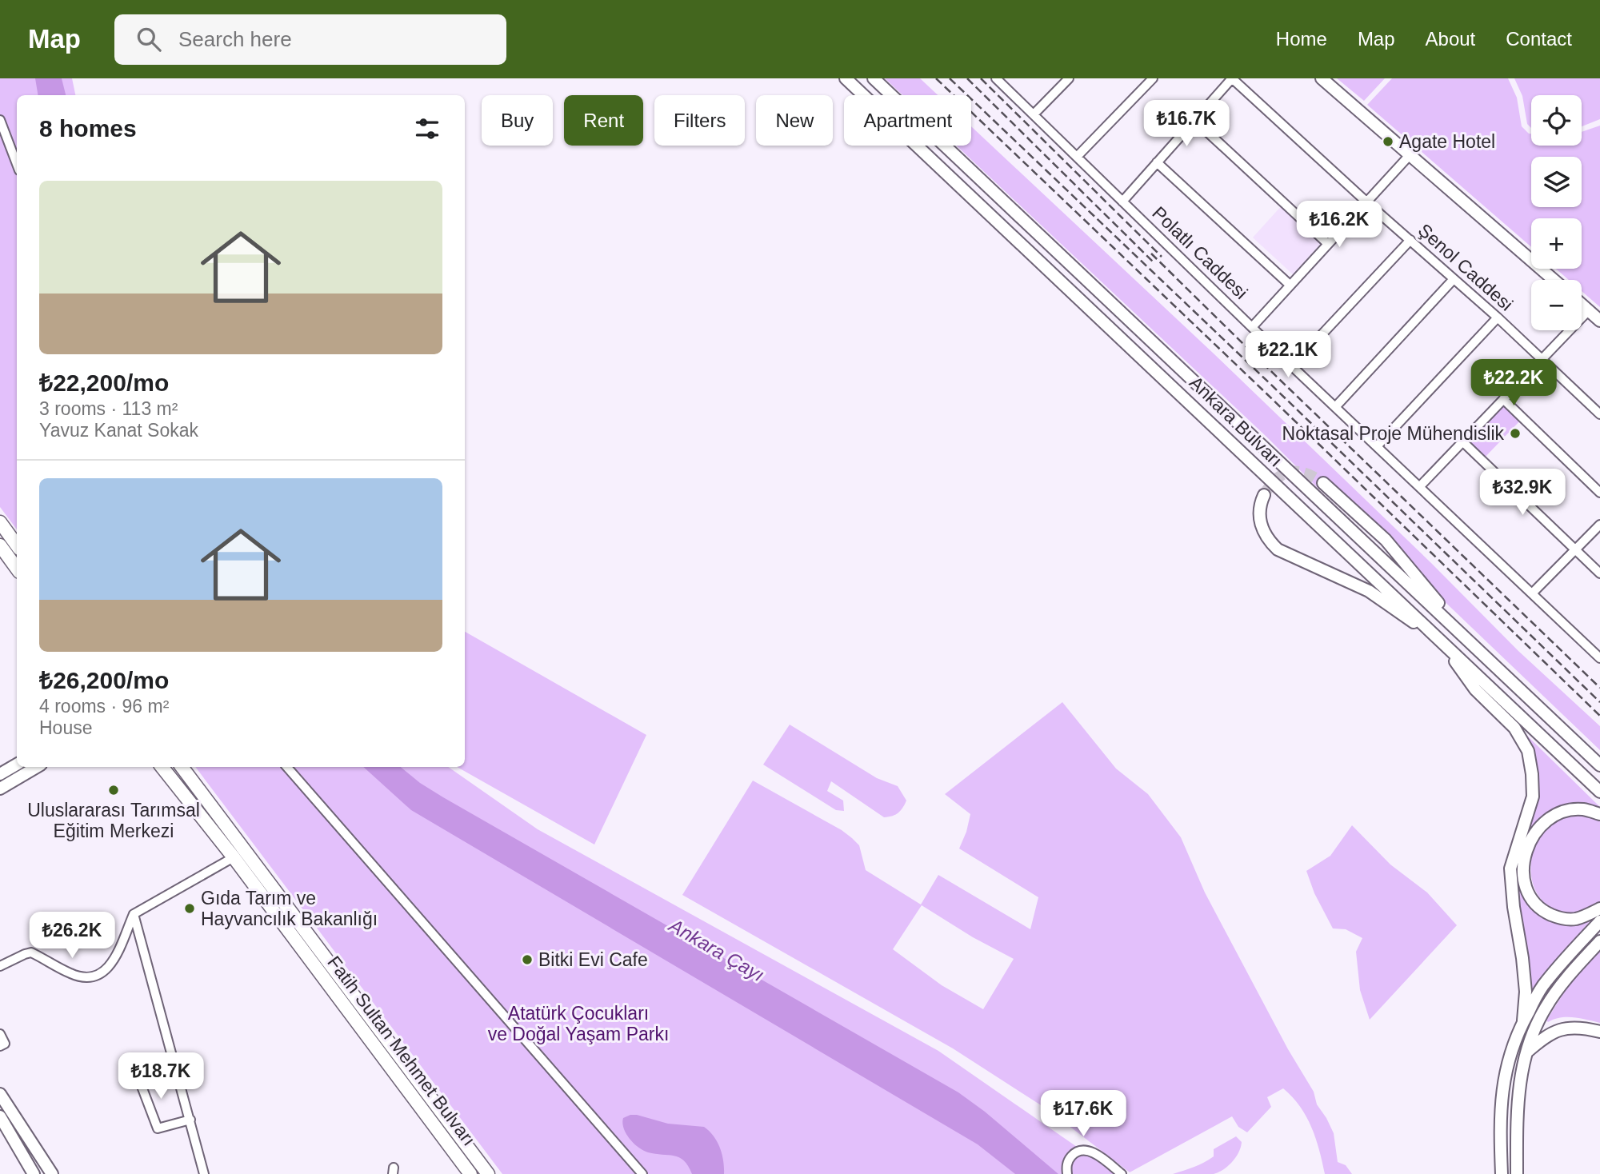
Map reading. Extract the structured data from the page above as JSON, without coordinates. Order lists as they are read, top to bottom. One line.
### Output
{"streets":{"highway":["Fatih Sultan Mehmet Bulvarı"],"main road":["Ankara Bulvarı"],"street":["Polatlı Caddesi","Şenol Caddesi"]},"water":["Ankara Çayı"],"parks":["Atatürk Çocukları ve Doğal Yaşam Parkı"],"places":["Agate Hotel","Noktasal Proje Mühendislik","Uluslararası Tarımsal Eğitim Merkezi","Gıda Tarım ve Hayvancılık Bakanlığı","Bitki Evi Cafe"],"page":{"header":"Map","search":"Search here","nav":["Home","Map","About","Contact"],"map_buttons":["+","−"],"chip":["Buy","Rent","Filters","New","Apartment"],"heading":"8 homes","price":["₺16.7K","₺16.2K","₺22.1K","₺22.2K","₺32.9K","₺26.2K","₺18.7K","₺17.6K"],"list":[{"name":"₺22,200/mo","note":"3 rooms · 113 m² · Yavuz Kanat Sokak"},{"name":"₺26,200/mo","note":"4 rooms · 96 m² · House"}]}}
